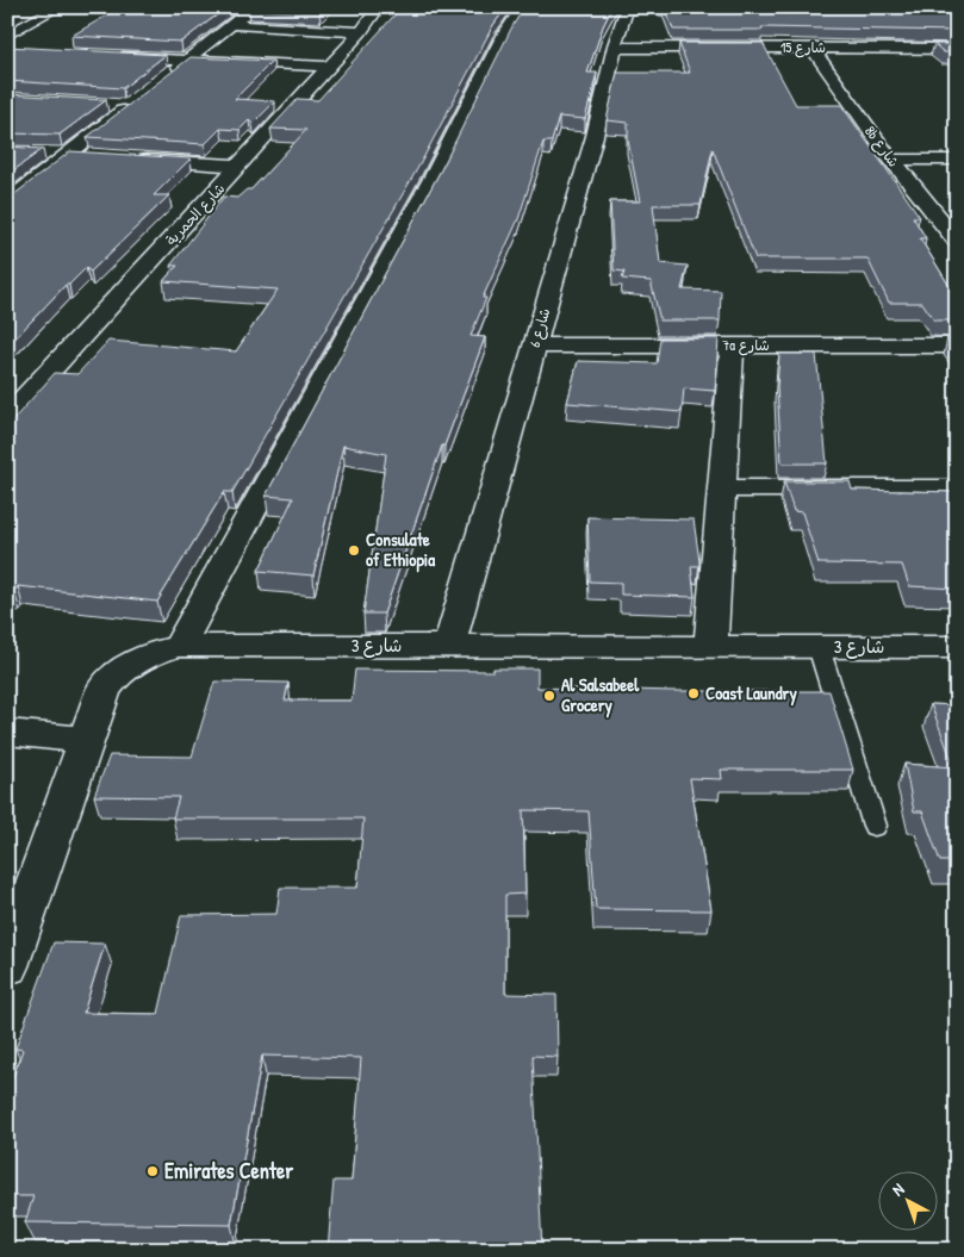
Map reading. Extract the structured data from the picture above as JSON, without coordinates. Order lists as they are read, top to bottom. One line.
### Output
{"streets":{"street":["شارع 15","8b شارع","شارع الحمرية","شارع 6","7a شارع","شارع 3"]},"crossings":[["شارع 15","8b شارع"],["شارع 15","شارع 6"],["شارع 6","7a شارع"],["شارع 6","شارع 3"]],"places":["Consulate of Ethiopia","Coast Laundry","Al Salsabeel Grocery","Emirates Center"],"north":"top left"}
